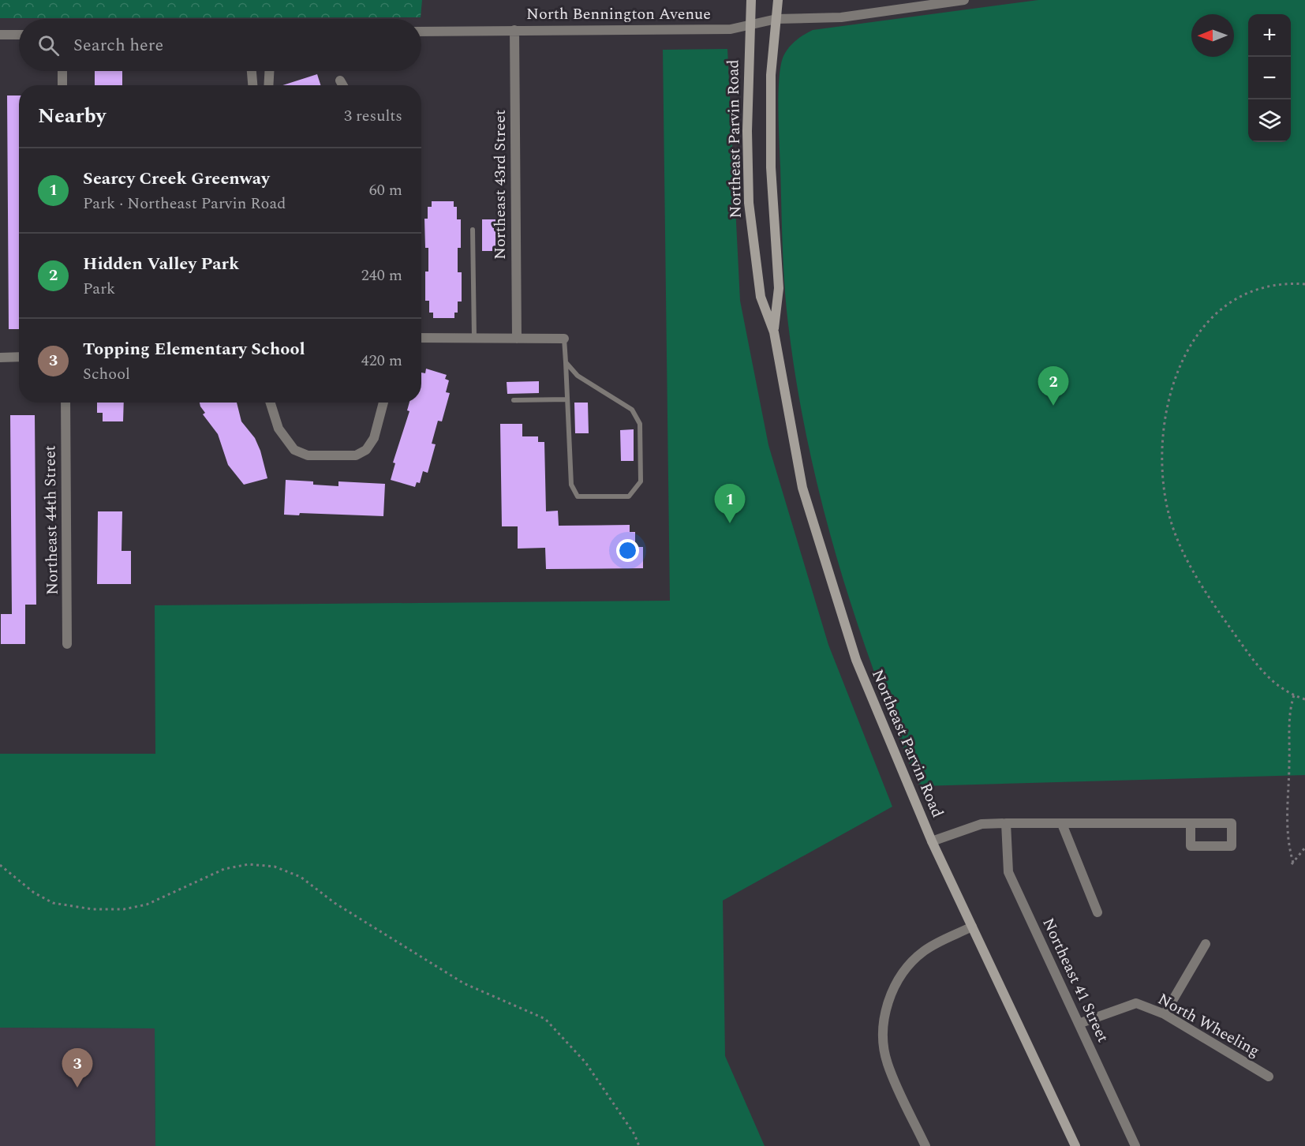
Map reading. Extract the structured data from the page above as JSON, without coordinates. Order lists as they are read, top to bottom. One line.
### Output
{"streets":{"main road":["Northeast Parvin Road"],"street":["North Bennington Avenue","Northeast 43rd Street","Northeast 44th Street","Northeast 41 Street","North Wheeling"]},"crossings":[["North Bennington Avenue","Northeast Parvin Road"],["North Bennington Avenue","Northeast 43rd Street"],["Northeast 41 Street","North Wheeling"]],"north":"left","page":{"map_buttons":["+","−"],"search":"Search here","heading":["Nearby","3 results"],"list":[{"mark":"1","name":"Searcy Creek Greenway","note":"Park · Northeast Parvin Road","value":"60 m"},{"mark":"2","name":"Hidden Valley Park","note":"Park","value":"240 m"},{"mark":"3","name":"Topping Elementary School","note":"School","value":"420 m"}],"pins":["2","1","3"]}}
